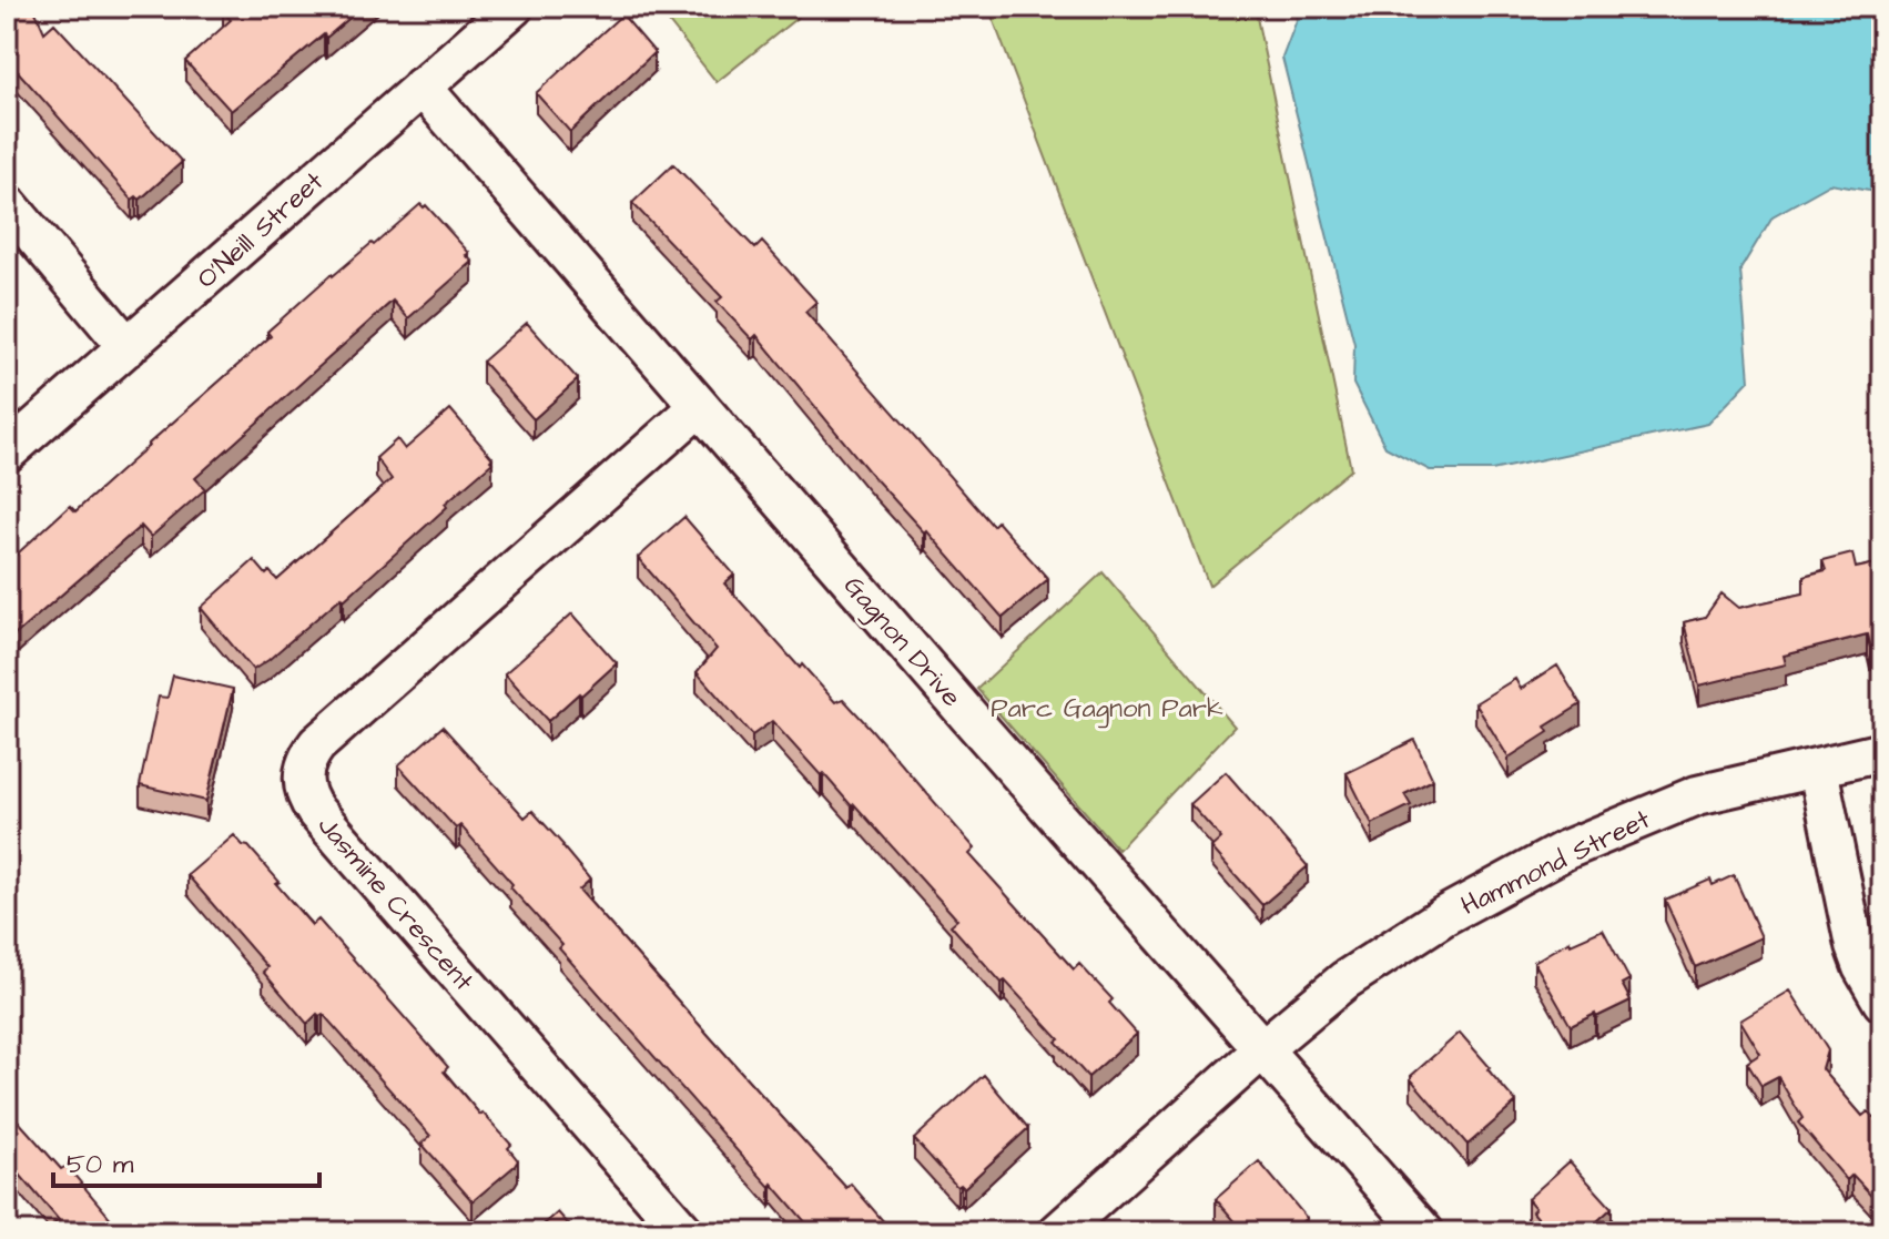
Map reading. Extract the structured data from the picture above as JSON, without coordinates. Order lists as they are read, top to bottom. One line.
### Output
{"streets":{"street":["O'Neill Street","Gagnon Drive","Hammond Street","Jasmine Crescent"]},"crossings":[["O'Neill Street","Gagnon Drive"],["Gagnon Drive","Hammond Street"],["Gagnon Drive","Jasmine Crescent"]],"parks":["Parc Gagnon Park"],"scale_bar":"50 m"}
